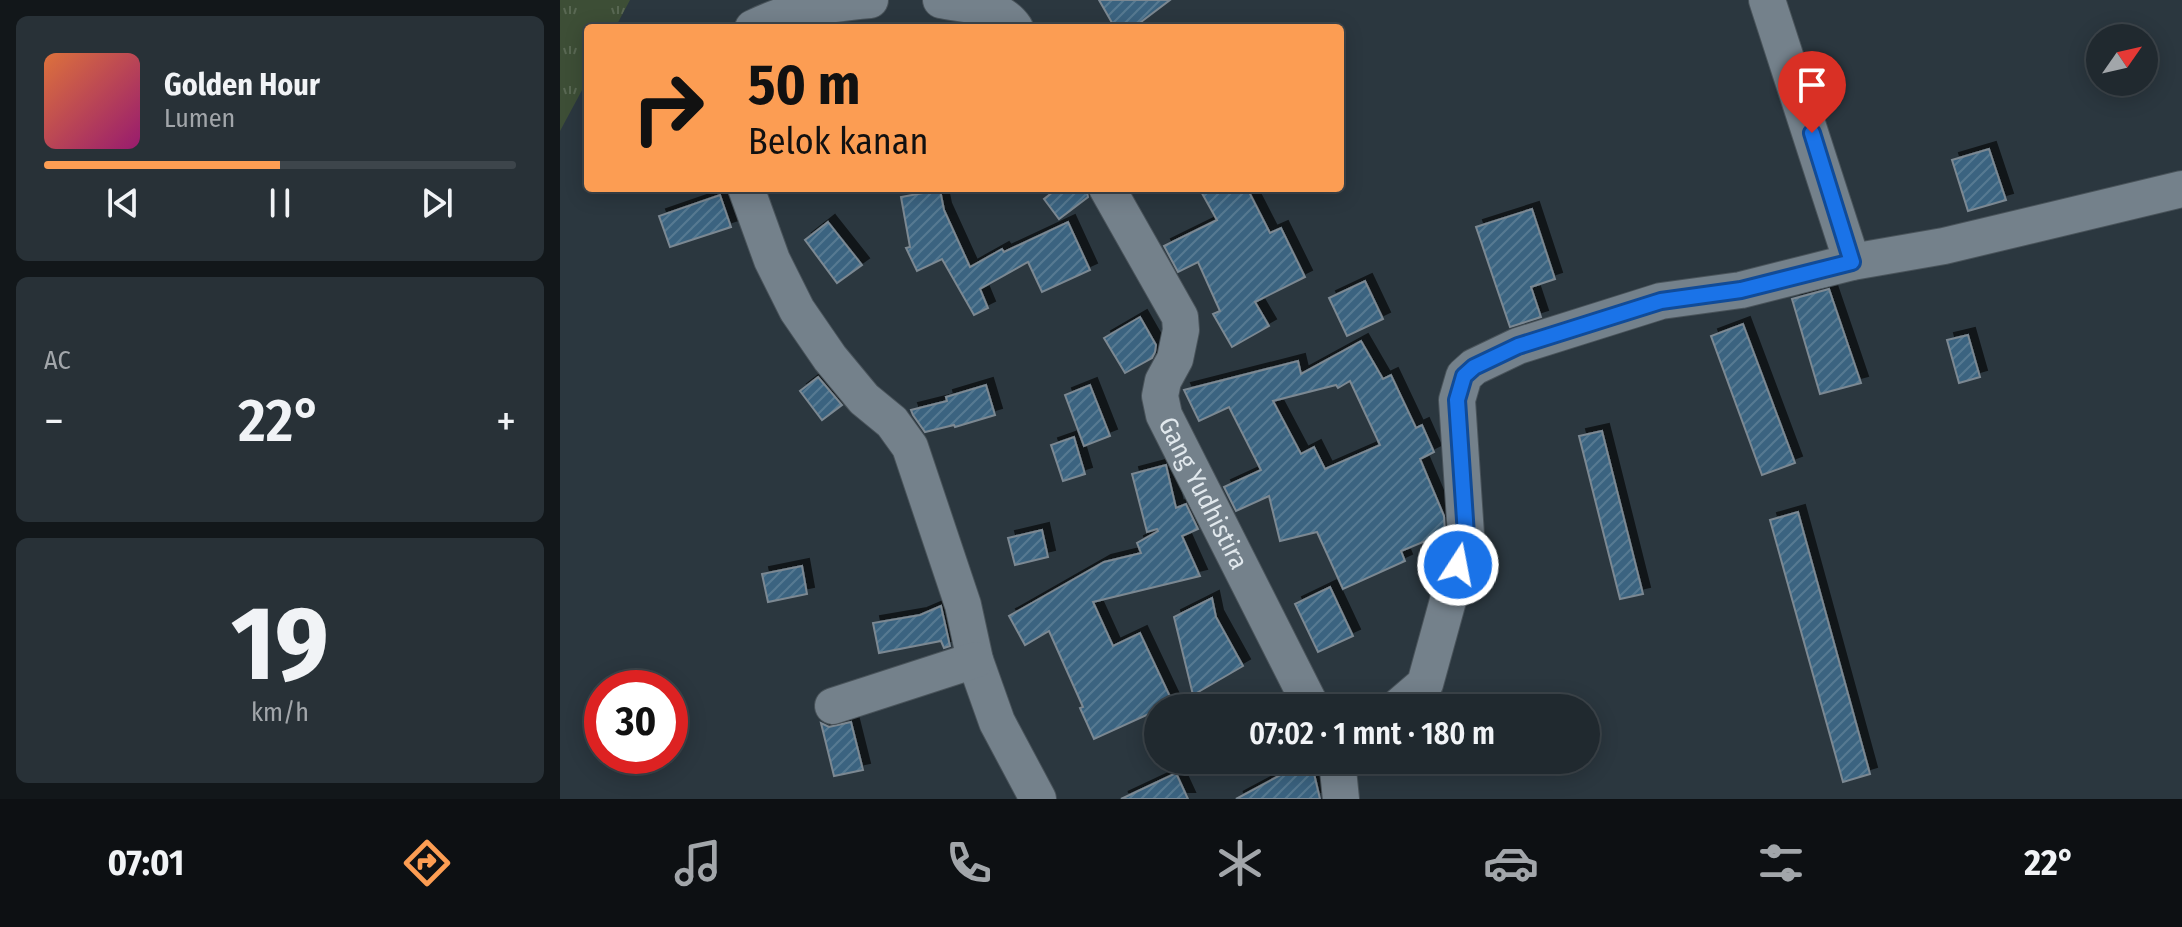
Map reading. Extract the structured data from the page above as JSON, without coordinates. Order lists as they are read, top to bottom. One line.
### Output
{"streets":{"street":["Gang Yudhistira"]},"north":"top right","page":{"turn":["50 m","Belok kanan"],"song":["Golden Hour","Lumen"],"tile":["AC",["19","km/h"]],"heat":["−","22°","+"],"limit":"30","trip":"07:02 · 1 mnt · 180 m","tabs":["07:01","22°"]}}
